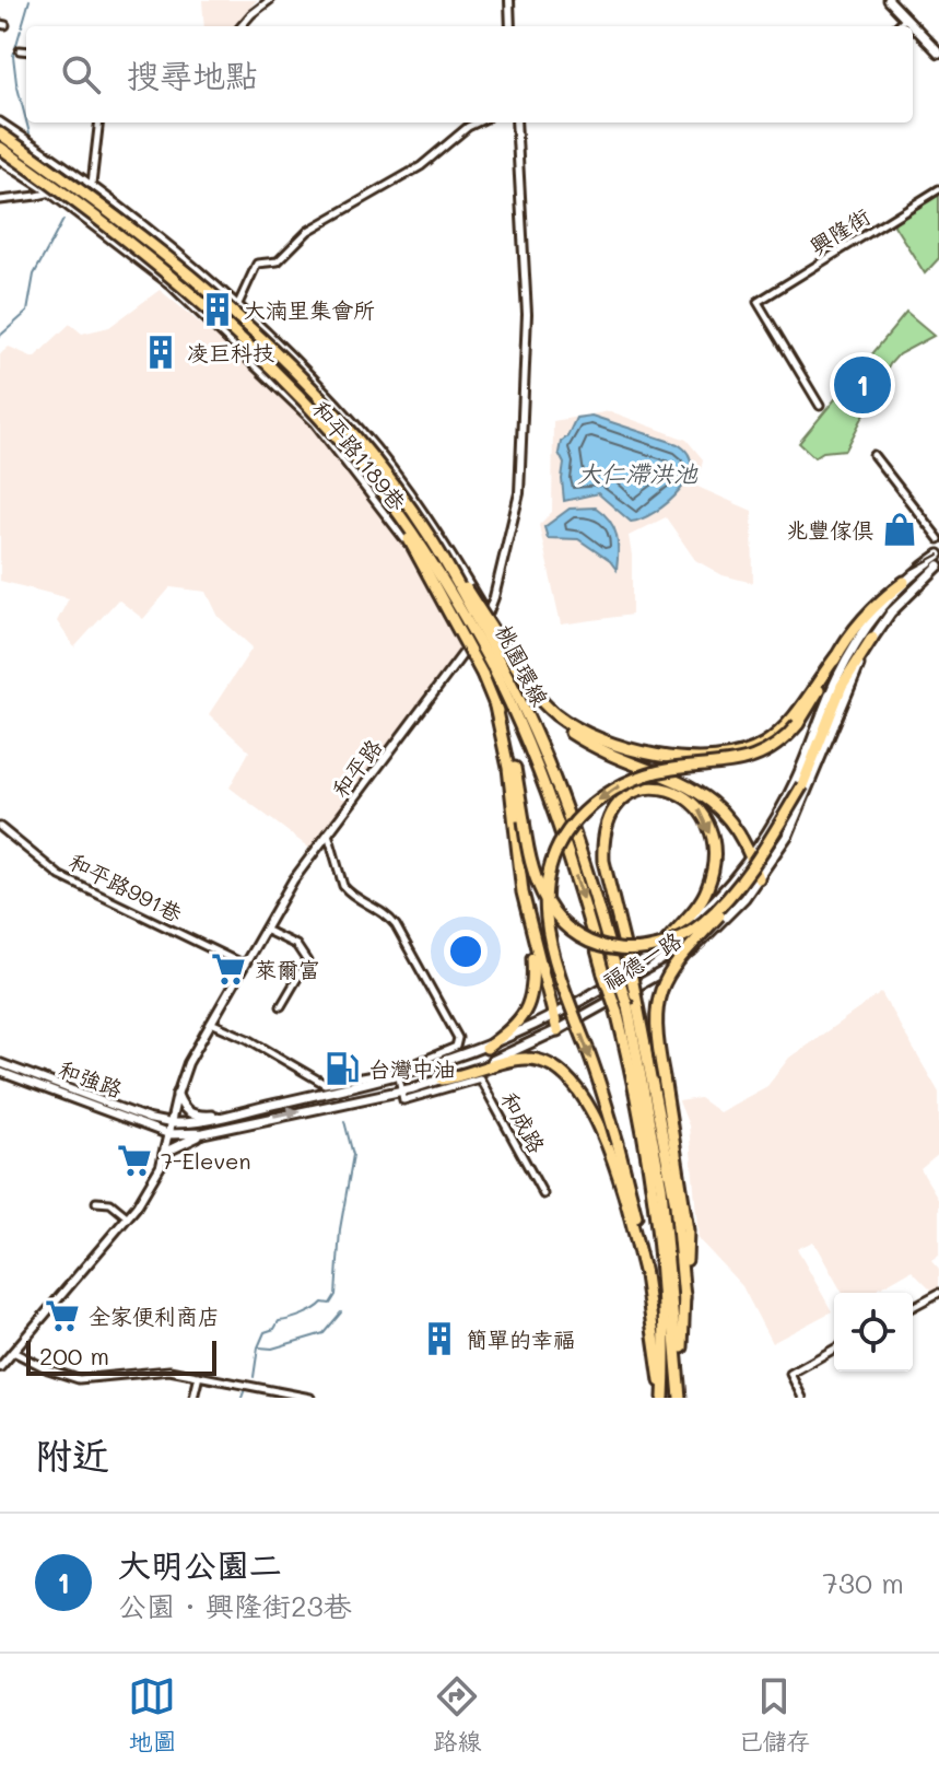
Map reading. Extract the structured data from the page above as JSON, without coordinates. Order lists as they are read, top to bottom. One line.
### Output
{"streets":{"highway":["桃園環線"],"main road":["福德一路"],"street":["興隆街","和平路1189巷","和平路","和平路991巷","和強路","和成路"]},"crossings":[["和平路1189巷","和平路"],["和平路","和平路991巷"],["和平路","福德一路"],["和平路","和強路"],["福德一路","和強路"],["福德一路","和成路"]],"water":["大仁滯洪池"],"places":{"building":["大湳里集會所","凌巨科技","簡單的幸福"],"shop":["兆豐傢俱"],"supermarket":["萊爾富","7-Eleven","全家便利商店"],"fuel station":["台灣中油"]},"scale_bar":"200 m","page":{"search":"搜尋地點","pins":"1","scale":"200 m","heading":"附近","list":[{"mark":"1","name":"大明公園二","note":"公園 · 興隆街23巷","value":"730 m"}],"nav":["地圖","路線","已儲存"]}}
